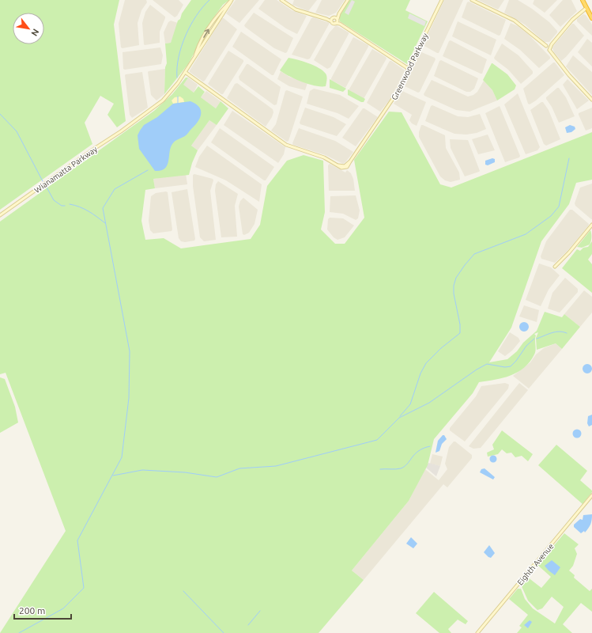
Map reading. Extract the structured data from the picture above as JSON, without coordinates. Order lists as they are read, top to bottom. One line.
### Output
{"streets":{"street":["Greenwood Parkway","Wianamatta Parkway","Eighth Avenue"]},"crossings":[["Greenwood Parkway","Wianamatta Parkway"]],"scale_bar":"200 m","north":"bottom right"}
